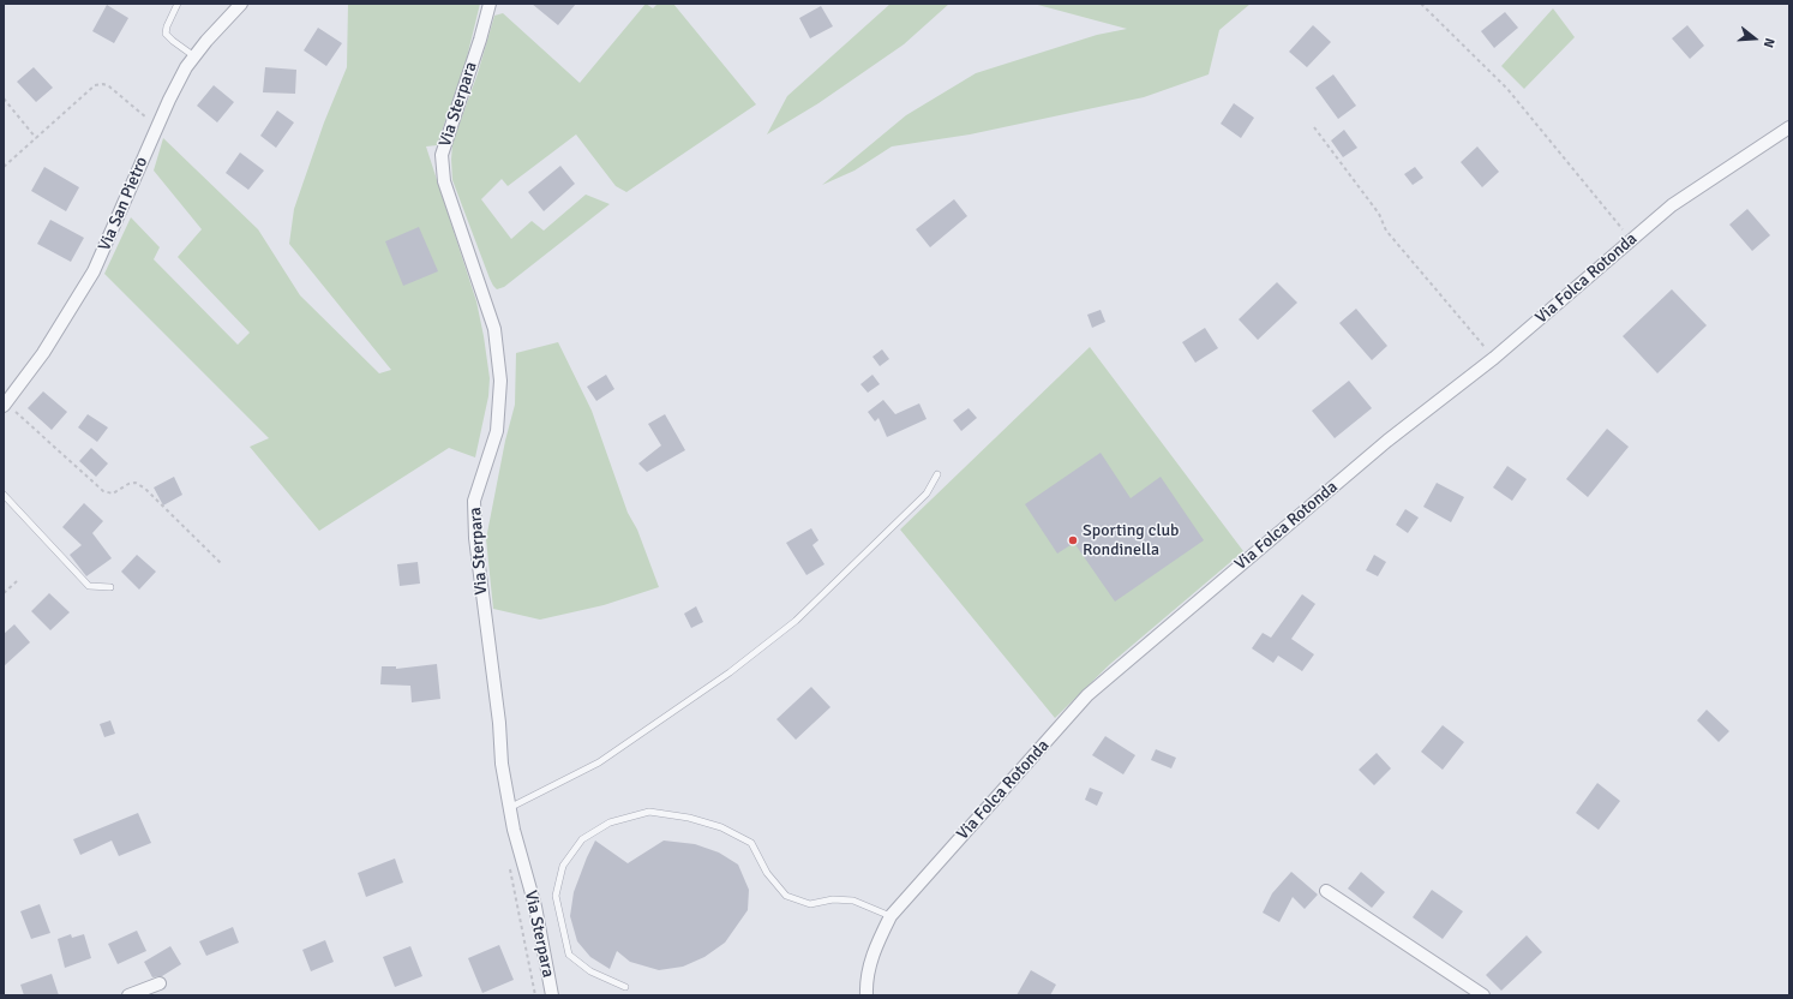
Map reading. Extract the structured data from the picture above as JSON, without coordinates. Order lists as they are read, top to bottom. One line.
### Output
{"streets":{"street":["Via Sterpara","Via San Pietro","Via Folca Rotonda"]},"places":["Sporting club Rondinella"],"north":"right"}
